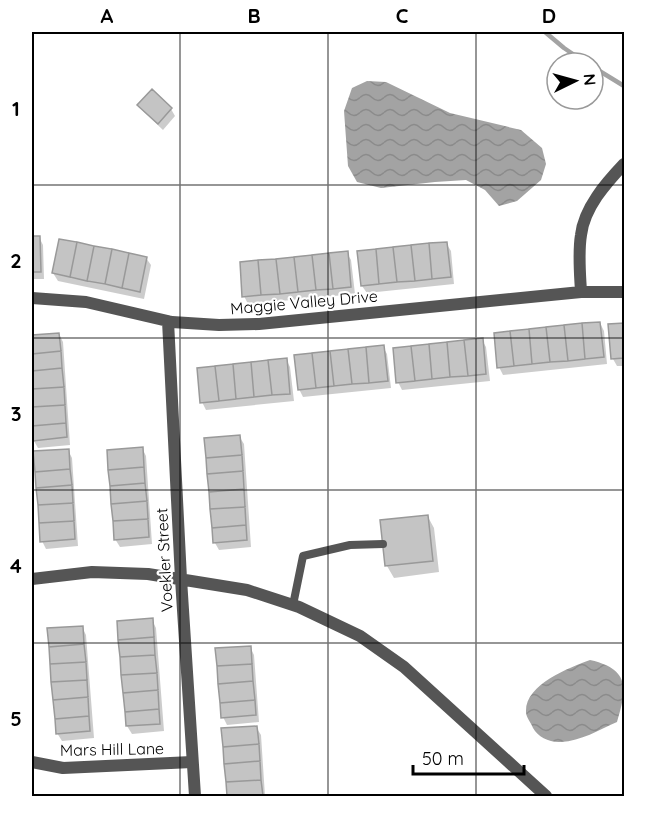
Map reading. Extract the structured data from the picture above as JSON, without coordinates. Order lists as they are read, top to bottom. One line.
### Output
{"streets":{"street":["Maggie Valley Drive","Voekler Street","Mars Hill Lane"]},"crossings":[["Maggie Valley Drive","Voekler Street"],["Voekler Street","Mars Hill Lane"]],"scale_bar":"50 m","north":"right","grid":{"columns":["A","B","C","D"],"rows":["1","2","3","4","5"]}}
